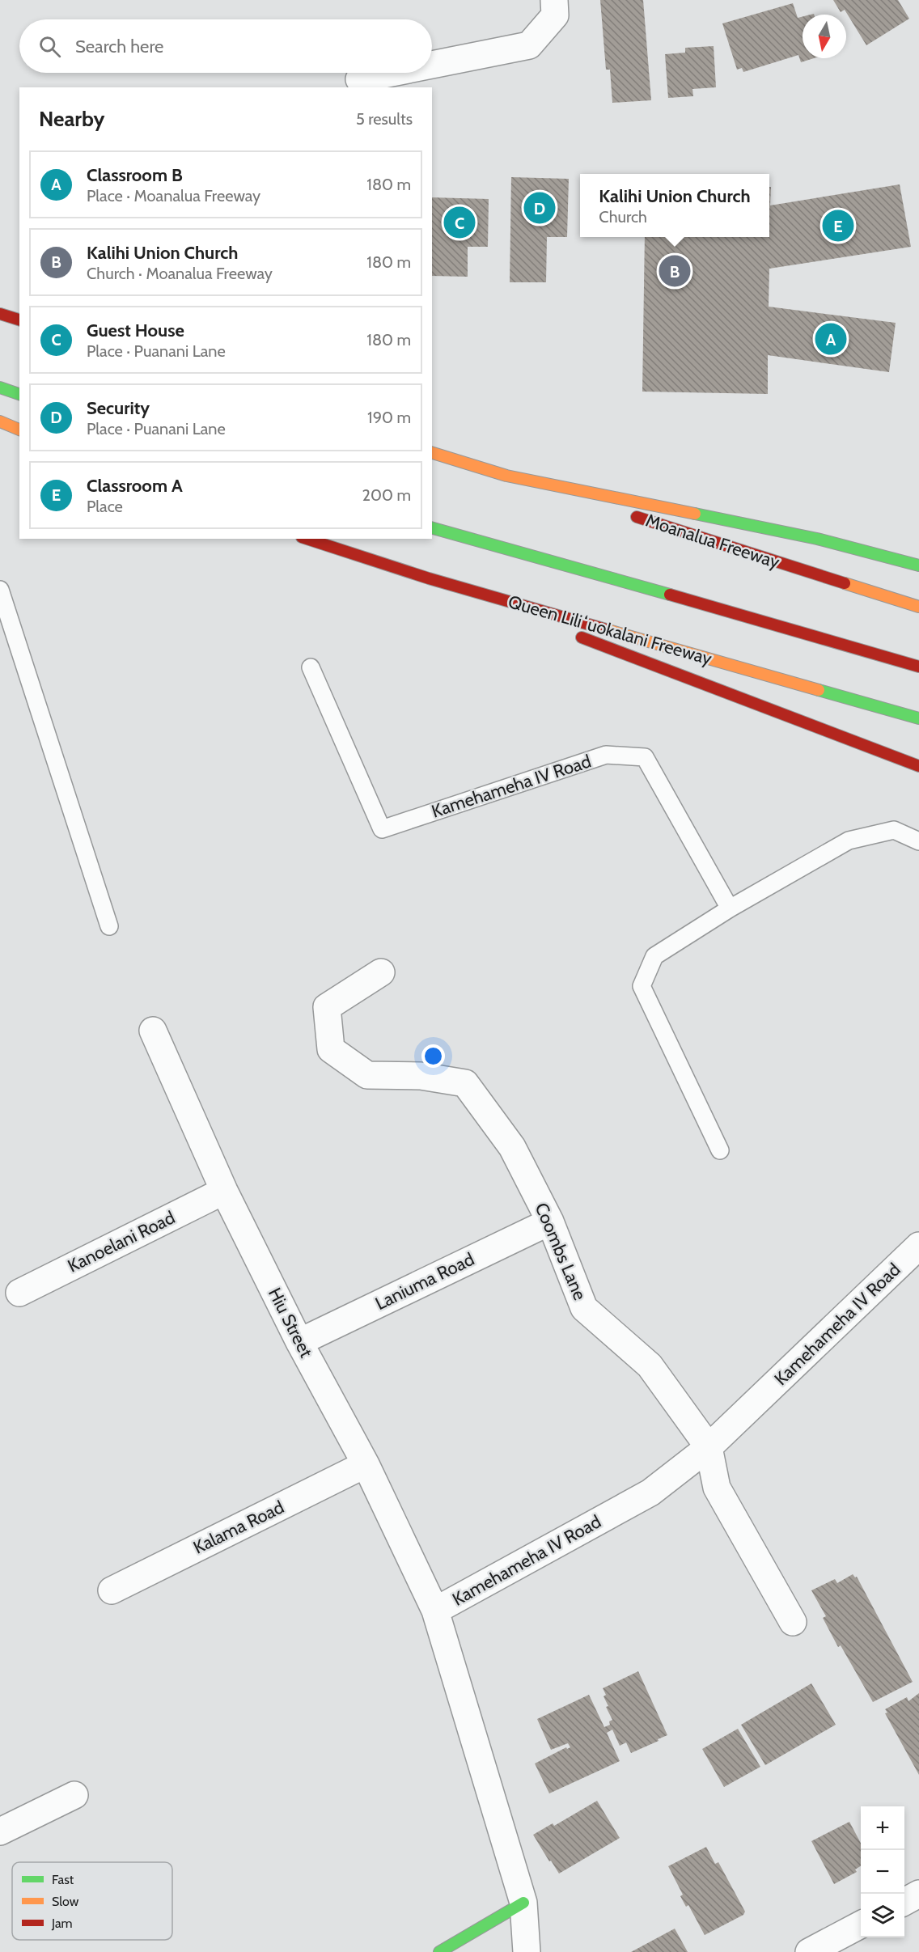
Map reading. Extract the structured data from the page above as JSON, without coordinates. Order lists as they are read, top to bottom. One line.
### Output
{"streets":{"main road":["Moanalua Freeway","Queen Liliʻuokalani Freeway"],"street":["Kamehameha IV Road","Kanoelani Road","Coombs Lane","Laniuma Road","Hiu Street","Kalama Road"]},"crossings":[["Kamehameha IV Road","Coombs Lane"],["Kamehameha IV Road","Hiu Street"],["Kanoelani Road","Hiu Street"],["Coombs Lane","Laniuma Road"],["Laniuma Road","Hiu Street"],["Hiu Street","Kalama Road"]],"legend":["Fast","Slow","Jam"],"north":"bottom","page":{"search":"Search here","heading":["Nearby","5 results"],"list":[{"mark":"A","name":"Classroom B","note":"Place · Moanalua Freeway","value":"180 m"},{"mark":"B","name":"Kalihi Union Church","note":"Church · Moanalua Freeway","value":"180 m"},{"mark":"C","name":"Guest House","note":"Place · Puanani Lane","value":"180 m"},{"mark":"D","name":"Security","note":"Place · Puanani Lane","value":"190 m"},{"mark":"E","name":"Classroom A","note":"Place","value":"200 m"}],"popup":["Kalihi Union Church","Church"],"pins":["D","C","E","B","A"],"map_buttons":["+","−"]}}
